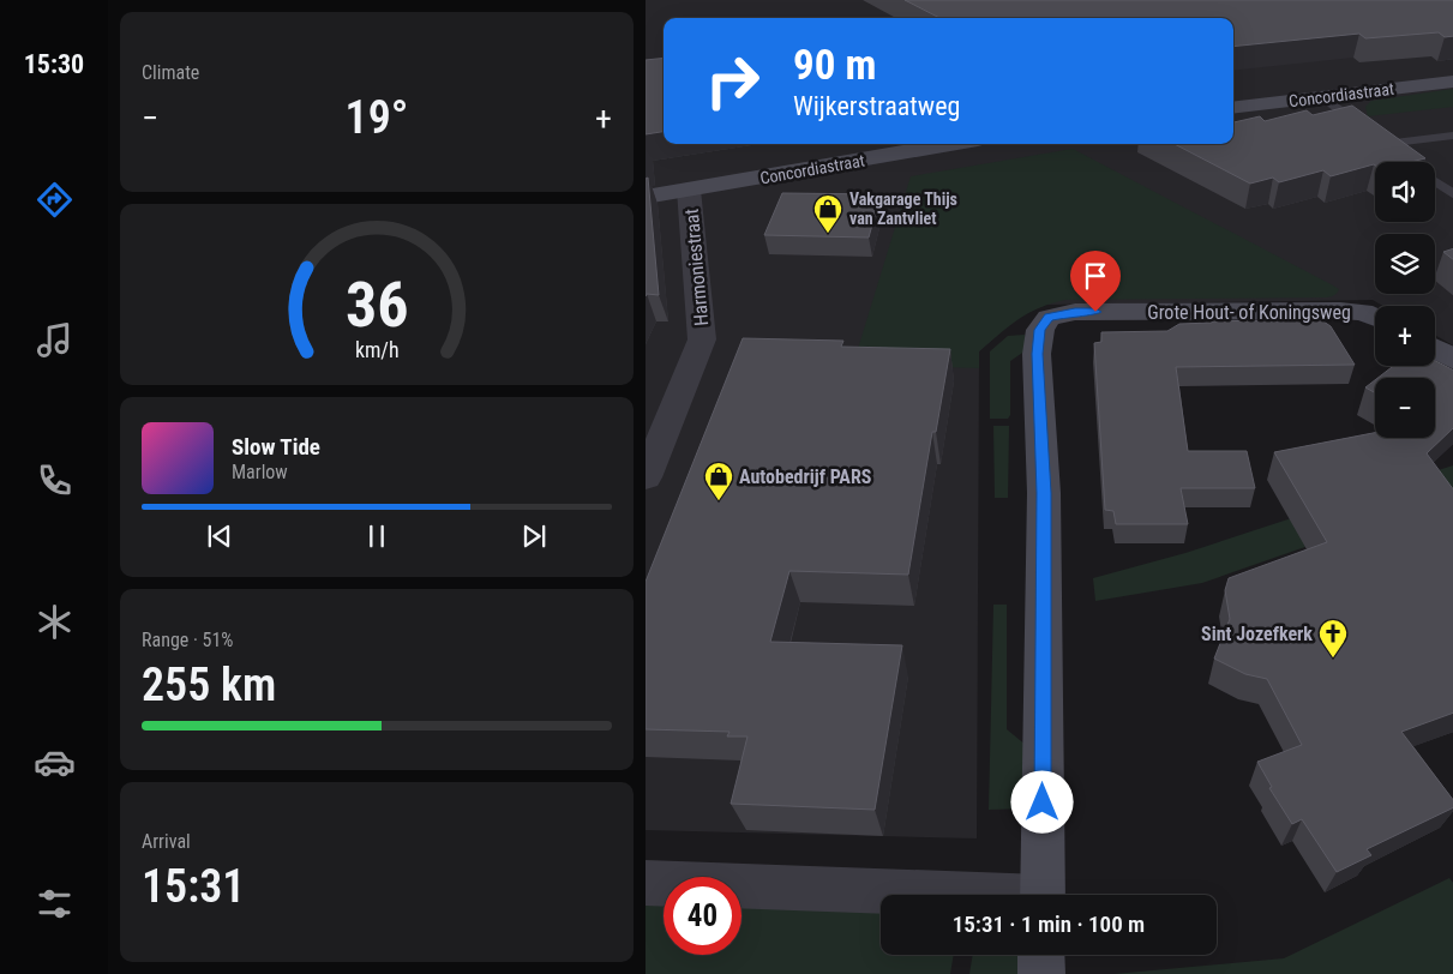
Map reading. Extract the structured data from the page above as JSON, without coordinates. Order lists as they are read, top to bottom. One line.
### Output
{"streets":{"street":["Concordiastraat","Harmoniestraat","Grote Hout- of Koningsweg"]},"crossings":[["Concordiastraat","Harmoniestraat"]],"places":{"shop":["Vakgarage Thijs van Zantvliet","Autobedrijf PARS"],"church":["Sint Jozefkerk"]},"page":{"tabs":"15:30","tile":["Climate",["Range · 51%","255 km"],["Arrival","15:31"]],"turn":["90 m","Wijkerstraatweg"],"heat":["−","19°","+"],"map_buttons":["+","−"],"song":["Slow Tide","Marlow"],"limit":"40","trip":"15:31 · 1 min · 100 m","gauge":["36","km/h"]}}
